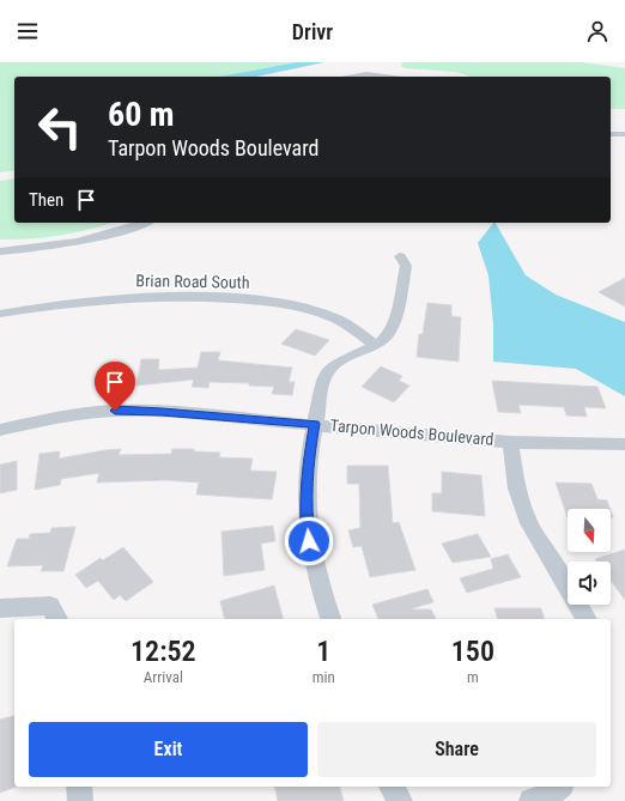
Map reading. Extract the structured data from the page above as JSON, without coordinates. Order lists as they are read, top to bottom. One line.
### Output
{"streets":{"street":["Brian Road South","Tarpon Woods Boulevard"]},"north":"bottom","page":{"header":"Drivr","turn":["60 m","Tarpon Woods Boulevard"],"then":"Then","eta":["12:52","Arrival","1","min","150","m"],"buttons":["Exit","Share"]}}
